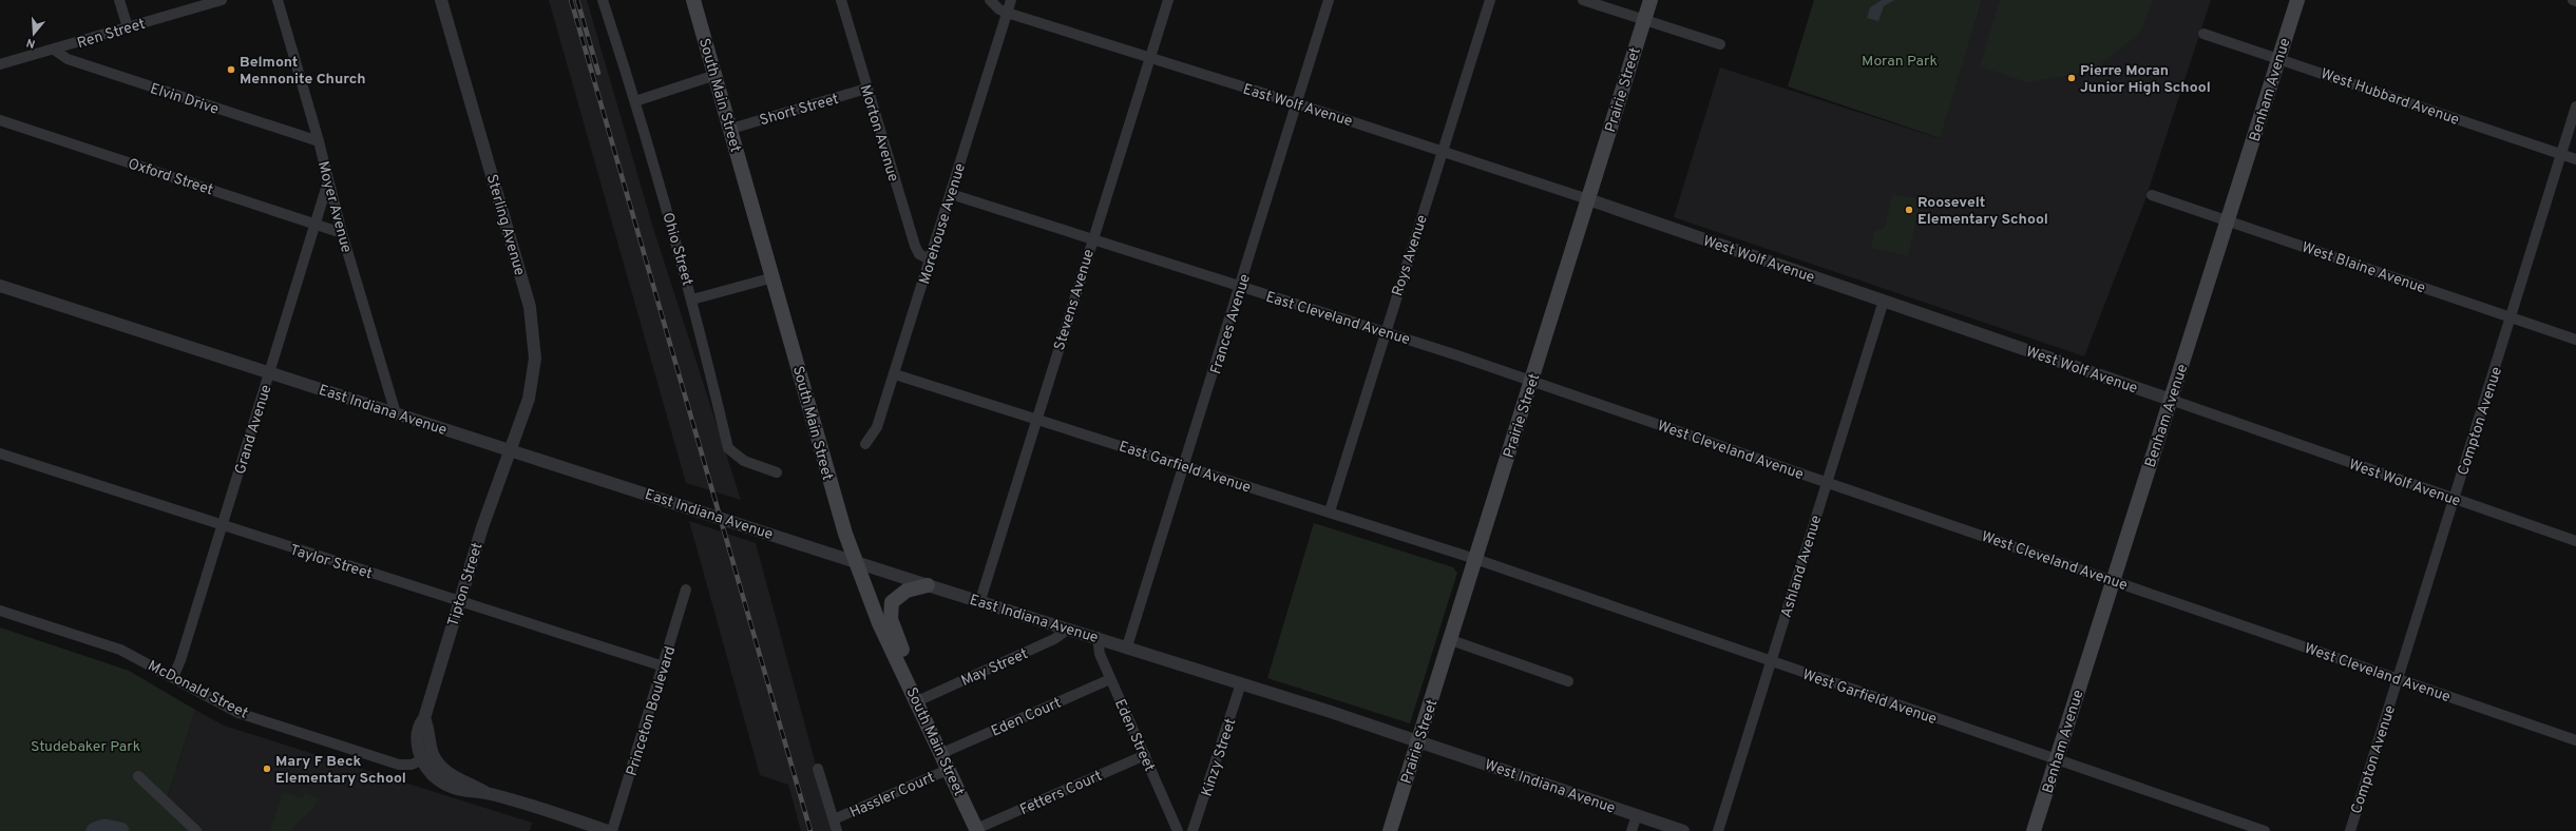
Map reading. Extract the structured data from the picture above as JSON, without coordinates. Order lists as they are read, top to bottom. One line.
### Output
{"streets":{"main road":["Prairie Street","Benham Avenue","South Main Street"],"street":["Ren Street","West Hubbard Avenue","Elvin Drive","East Wolf Avenue","Short Street","Morton Avenue","Oxford Street","Moyer Avenue","Morehouse Avenue","Sterling Avenue","Ohio Street","Roys Avenue","West Wolf Avenue","West Blaine Avenue","Stevens Avenue","East Cleveland Avenue","Frances Avenue","East Indiana Avenue","Compton Avenue","Grand Avenue","West Cleveland Avenue","East Garfield Avenue","Taylor Street","Ashland Avenue","Tipton Street","May Street","McDonald Street","West Garfield Avenue","Princeton Boulevard","Eden Court","Eden Street","Kinzy Street","West Indiana Avenue","Fetters Court","Hassler Court"]},"crossings":[["Ren Street","Elvin Drive"],["Prairie Street","East Wolf Avenue"],["Prairie Street","West Wolf Avenue"],["Prairie Street","East Cleveland Avenue"],["Prairie Street","East Indiana Avenue"],["Prairie Street","West Cleveland Avenue"],["Prairie Street","East Garfield Avenue"],["Prairie Street","West Garfield Avenue"],["Prairie Street","West Indiana Avenue"],["Benham Avenue","West Hubbard Avenue"],["Benham Avenue","West Wolf Avenue"],["Benham Avenue","West Blaine Avenue"],["Benham Avenue","West Cleveland Avenue"],["Benham Avenue","West Garfield Avenue"],["South Main Street","Short Street"],["South Main Street","East Indiana Avenue"],["South Main Street","May Street"],["South Main Street","Eden Court"],["South Main Street","Fetters Court"],["South Main Street","Hassler Court"],["West Hubbard Avenue","Compton Avenue"],["Elvin Drive","Moyer Avenue"],["East Wolf Avenue","Morehouse Avenue"],["East Wolf Avenue","Roys Avenue"],["East Wolf Avenue","West Wolf Avenue"],["East Wolf Avenue","Stevens Avenue"],["East Wolf Avenue","Frances Avenue"],["Short Street","Morton Avenue"],["Morton Avenue","Morehouse Avenue"],["Oxford Street","Moyer Avenue"],["Oxford Street","Grand Avenue"],["Moyer Avenue","East Indiana Avenue"],["Moyer Avenue","Grand Avenue"],["Morehouse Avenue","East Cleveland Avenue"],["Morehouse Avenue","East Garfield Avenue"],["Sterling Avenue","East Indiana Avenue"],["Sterling Avenue","Tipton Street"],["Roys Avenue","East Cleveland Avenue"],["Roys Avenue","East Garfield Avenue"],["West Wolf Avenue","Compton Avenue"],["West Wolf Avenue","Ashland Avenue"],["West Blaine Avenue","Compton Avenue"],["Stevens Avenue","East Cleveland Avenue"],["Stevens Avenue","East Indiana Avenue"],["Stevens Avenue","East Garfield Avenue"],["East Cleveland Avenue","Frances Avenue"],["East Cleveland Avenue","West Cleveland Avenue"],["Frances Avenue","East Indiana Avenue"],["Frances Avenue","East Garfield Avenue"],["East Indiana Avenue","Grand Avenue"],["East Indiana Avenue","Tipton Street"],["East Indiana Avenue","May Street"],["East Indiana Avenue","Eden Street"],["East Indiana Avenue","Kinzy Street"],["East Indiana Avenue","West Indiana Avenue"],["Compton Avenue","West Cleveland Avenue"],["Grand Avenue","Taylor Street"],["Grand Avenue","McDonald Street"],["West Cleveland Avenue","Ashland Avenue"],["East Garfield Avenue","West Garfield Avenue"],["Taylor Street","Tipton Street"],["Taylor Street","Princeton Boulevard"],["Ashland Avenue","West Garfield Avenue"],["Tipton Street","McDonald Street"],["Eden Court","Eden Street"],["Eden Street","Fetters Court"]],"parks":["Moran Park","Studebaker Park"],"places":["Belmont Mennonite Church","Pierre Moran Junior High School","Roosevelt Elementary School","Mary F Beck Elementary School"],"north":"bottom"}
